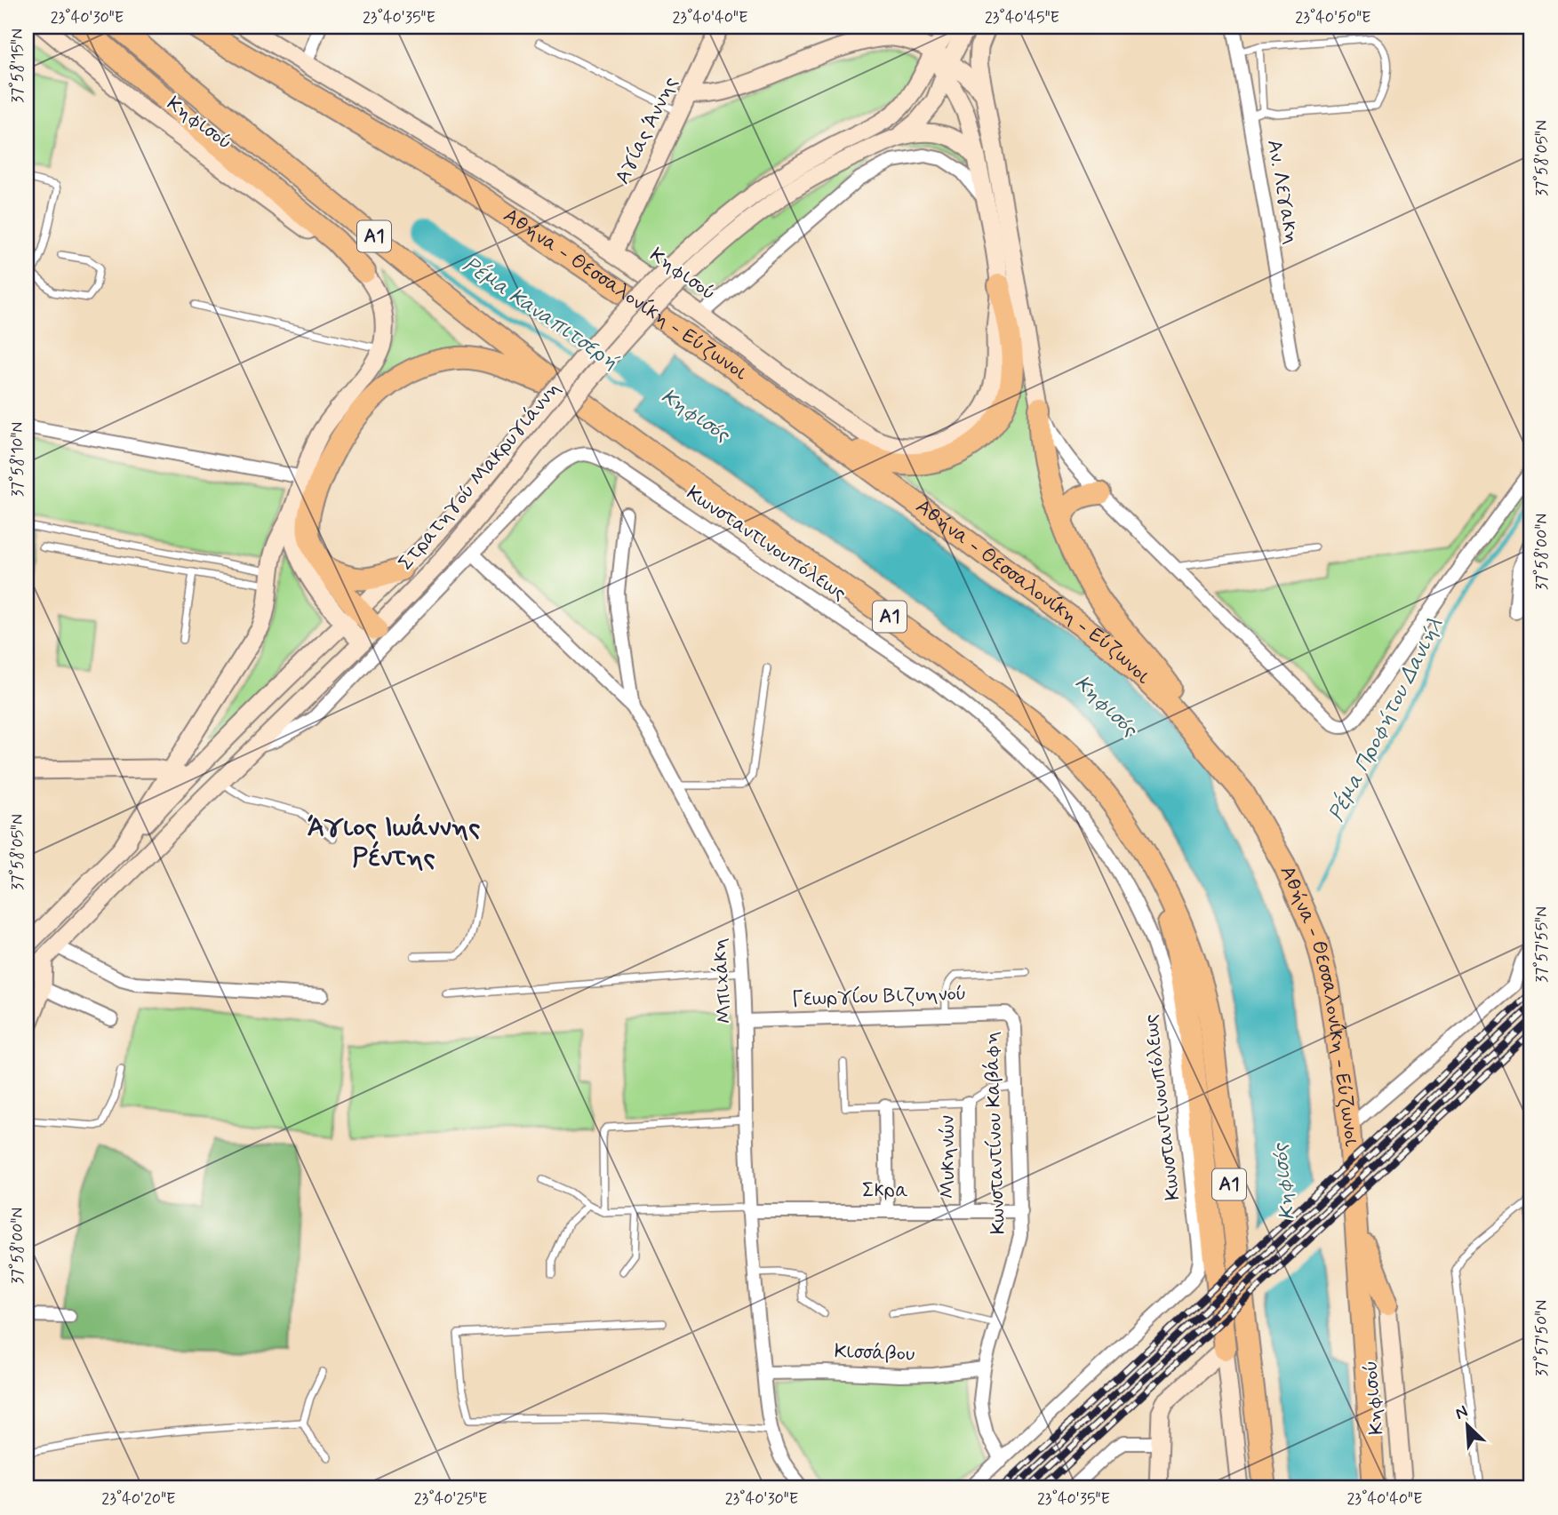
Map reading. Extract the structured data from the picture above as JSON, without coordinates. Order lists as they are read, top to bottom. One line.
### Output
{"streets":{"highway":["Α1","Αθήνα - Θεσσαλονίκη - Εύζωνοι"],"street":["Κηφισού","Αγίας Άννης","Αν. Λεγακη","Στρατηγού Μακρυγιάννη","Κωνσταντινουπόλεως","Μπιχάκη","Γεωργίου Βιζυηνού","Κωνσταντίνου Καβάφη","Μυκηνών","Σκρα","Κισσάβου"]},"crossings":[["Κηφισού","Αγίας Άννης"],["Κηφισού","Στρατηγού Μακρυγιάννη"],["Στρατηγού Μακρυγιάννη","Κωνσταντινουπόλεως"],["Κωνσταντινουπόλεως","Μπιχάκη"],["Κωνσταντινουπόλεως","Κωνσταντίνου Καβάφη"],["Μπιχάκη","Γεωργίου Βιζυηνού"],["Μπιχάκη","Σκρα"],["Μπιχάκη","Κισσάβου"],["Γεωργίου Βιζυηνού","Κωνσταντίνου Καβάφη"],["Κωνσταντίνου Καβάφη","Σκρα"],["Κωνσταντίνου Καβάφη","Κισσάβου"],["Μυκηνών","Σκρα"]],"districts":["Άγιος Ιωάννης Ρέντης"],"water":["Ρέμα Καναπιτσερή","Κηφισός","Ρέμα Προφήτου Δανιήλ"],"north":"top left","coordinates":["23°40'30\"E","23°40'35\"E","23°40'40\"E","23°40'45\"E","23°40'50\"E","37°58'15\"N","37°58'05\"N","37°58'10\"N","37°58'00\"N","37°57'55\"N","37°57'50\"N","23°40'20\"E","23°40'25\"E"]}
